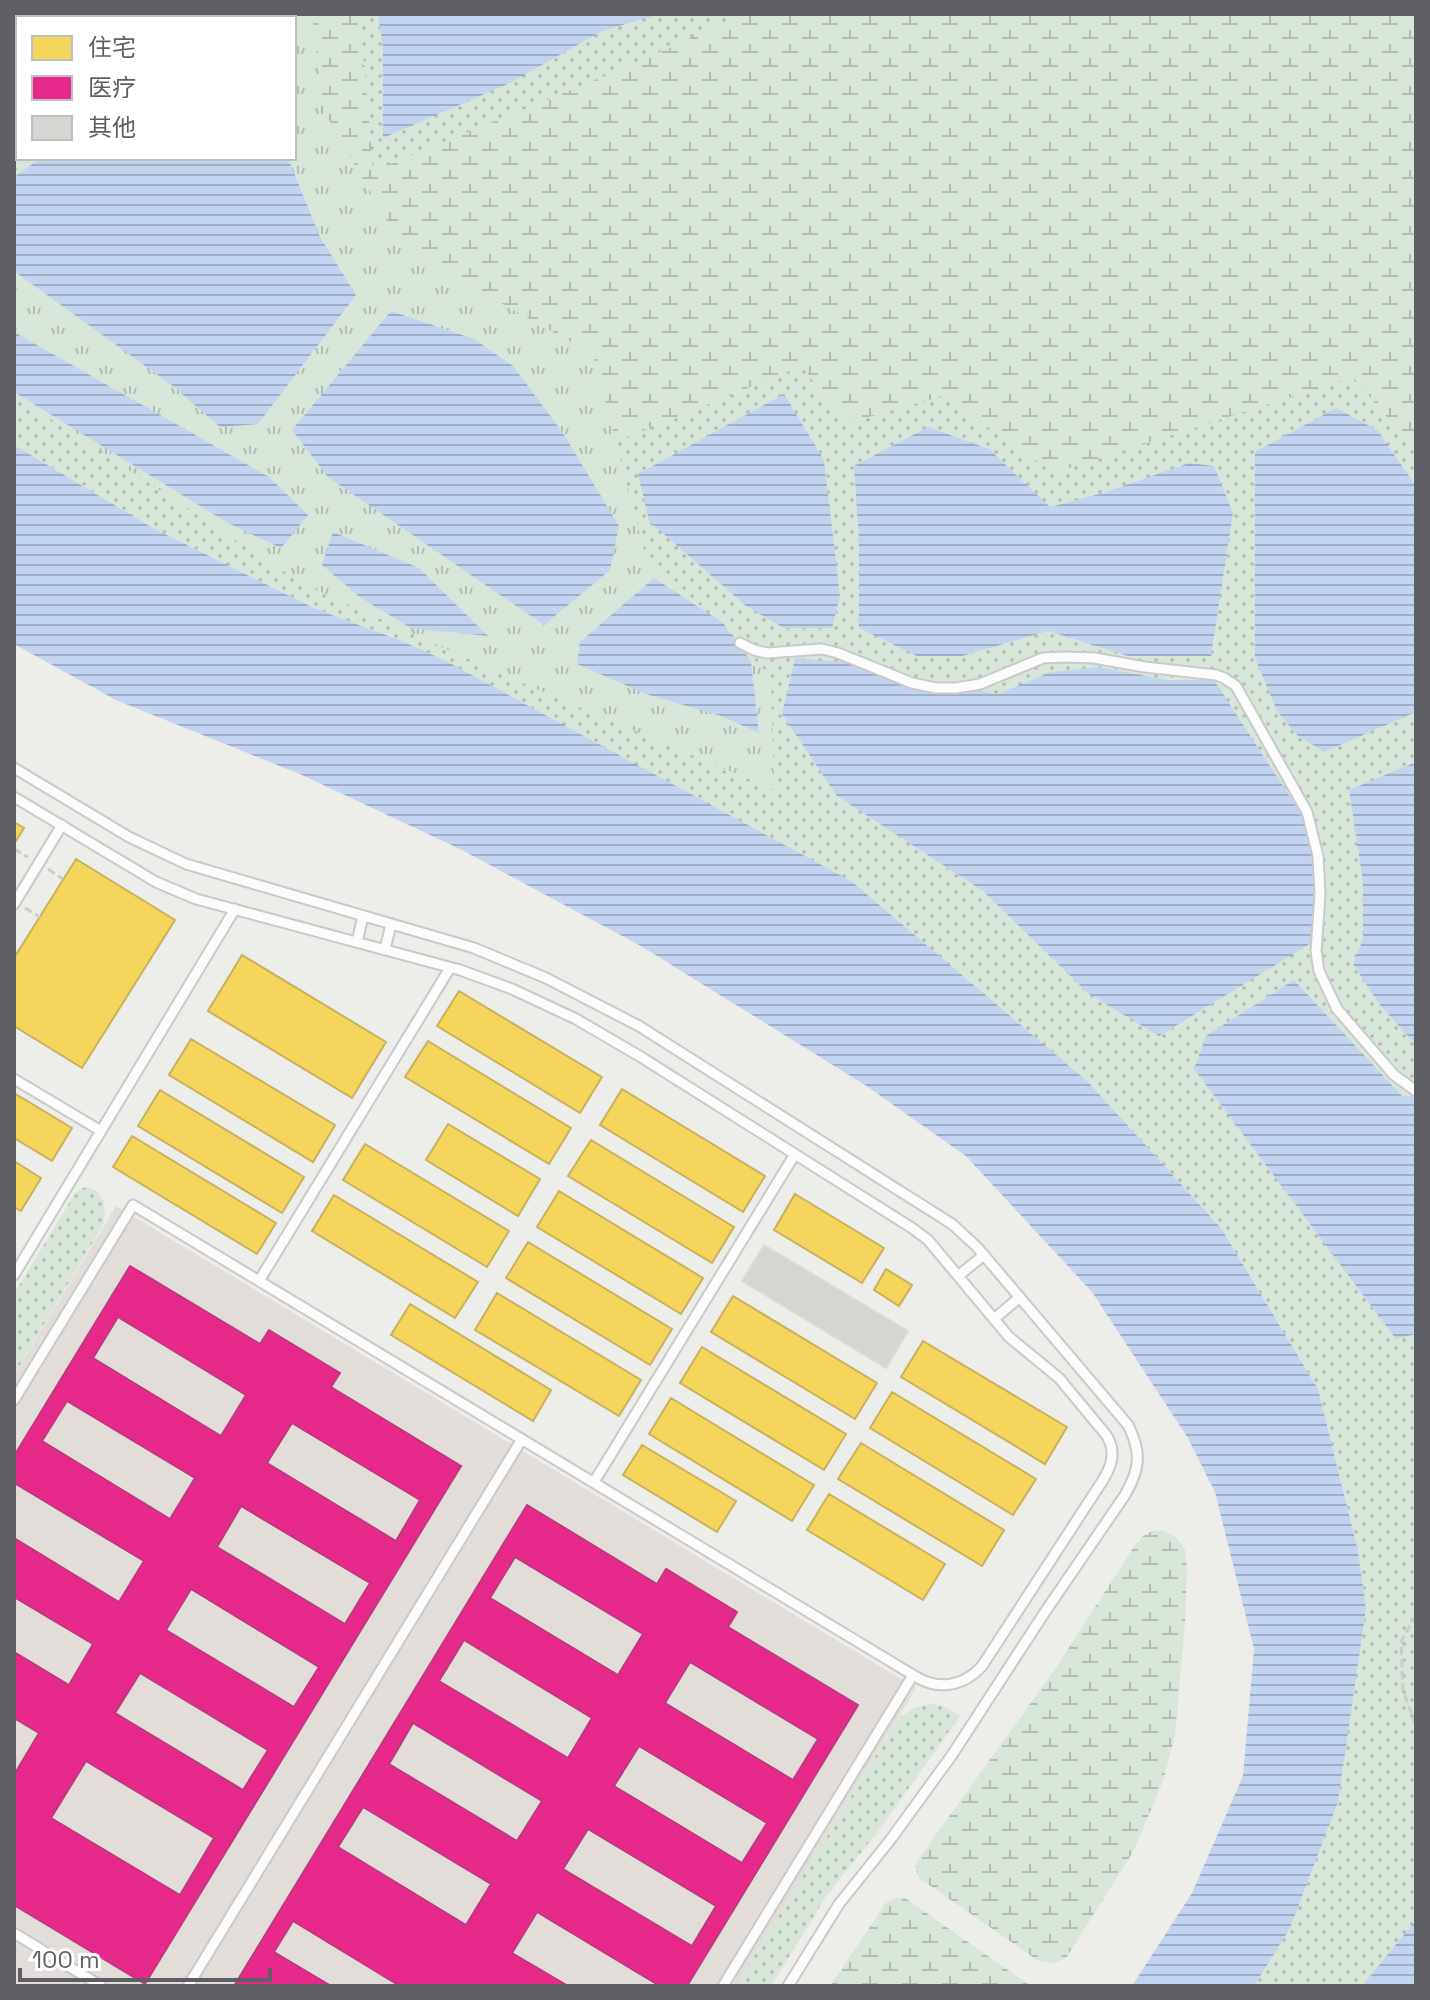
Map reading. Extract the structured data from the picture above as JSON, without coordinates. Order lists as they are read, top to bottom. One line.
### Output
{"legend":["住宅","医疗","其他"],"scale_bar":"100 m"}
